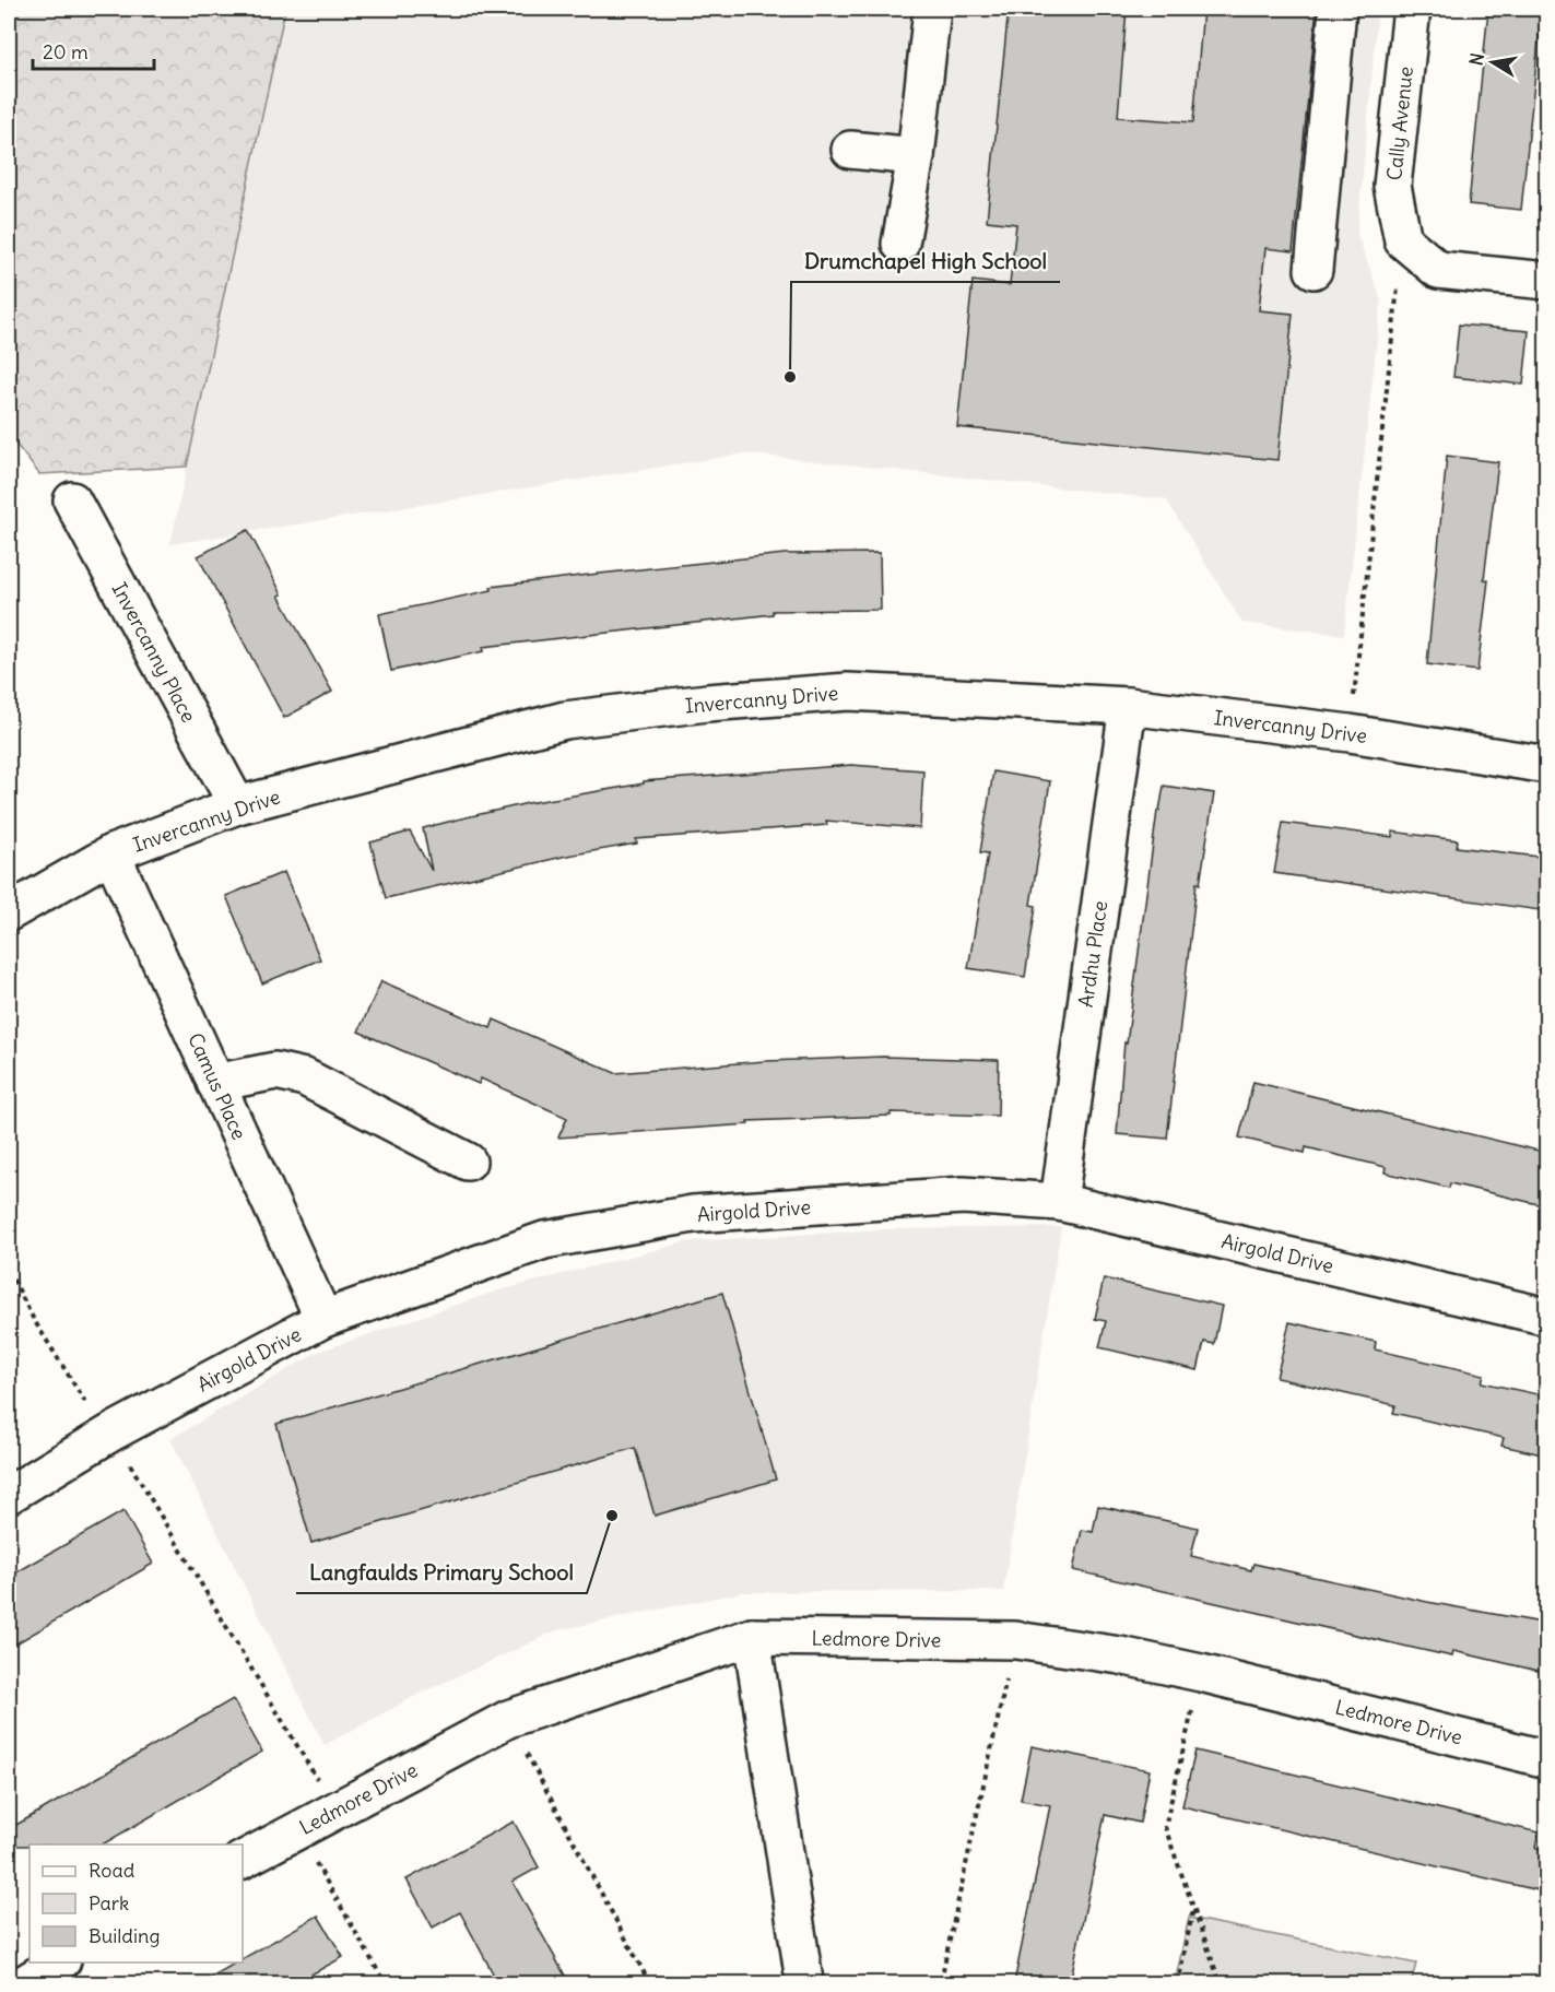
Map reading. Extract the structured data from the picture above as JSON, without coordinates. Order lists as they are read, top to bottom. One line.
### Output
{"streets":{"street":["Cally Avenue","Invercanny Place","Invercanny Drive","Ardhu Place","Camus Place","Airgold Drive","Ledmore Drive"]},"crossings":[["Invercanny Place","Invercanny Drive"],["Invercanny Drive","Ardhu Place"],["Invercanny Drive","Camus Place"],["Ardhu Place","Airgold Drive"],["Camus Place","Airgold Drive"]],"places":["Drumchapel High School","Langfaulds Primary School"],"legend":["Road","Park","Building"],"scale_bar":"20 m","north":"left"}
